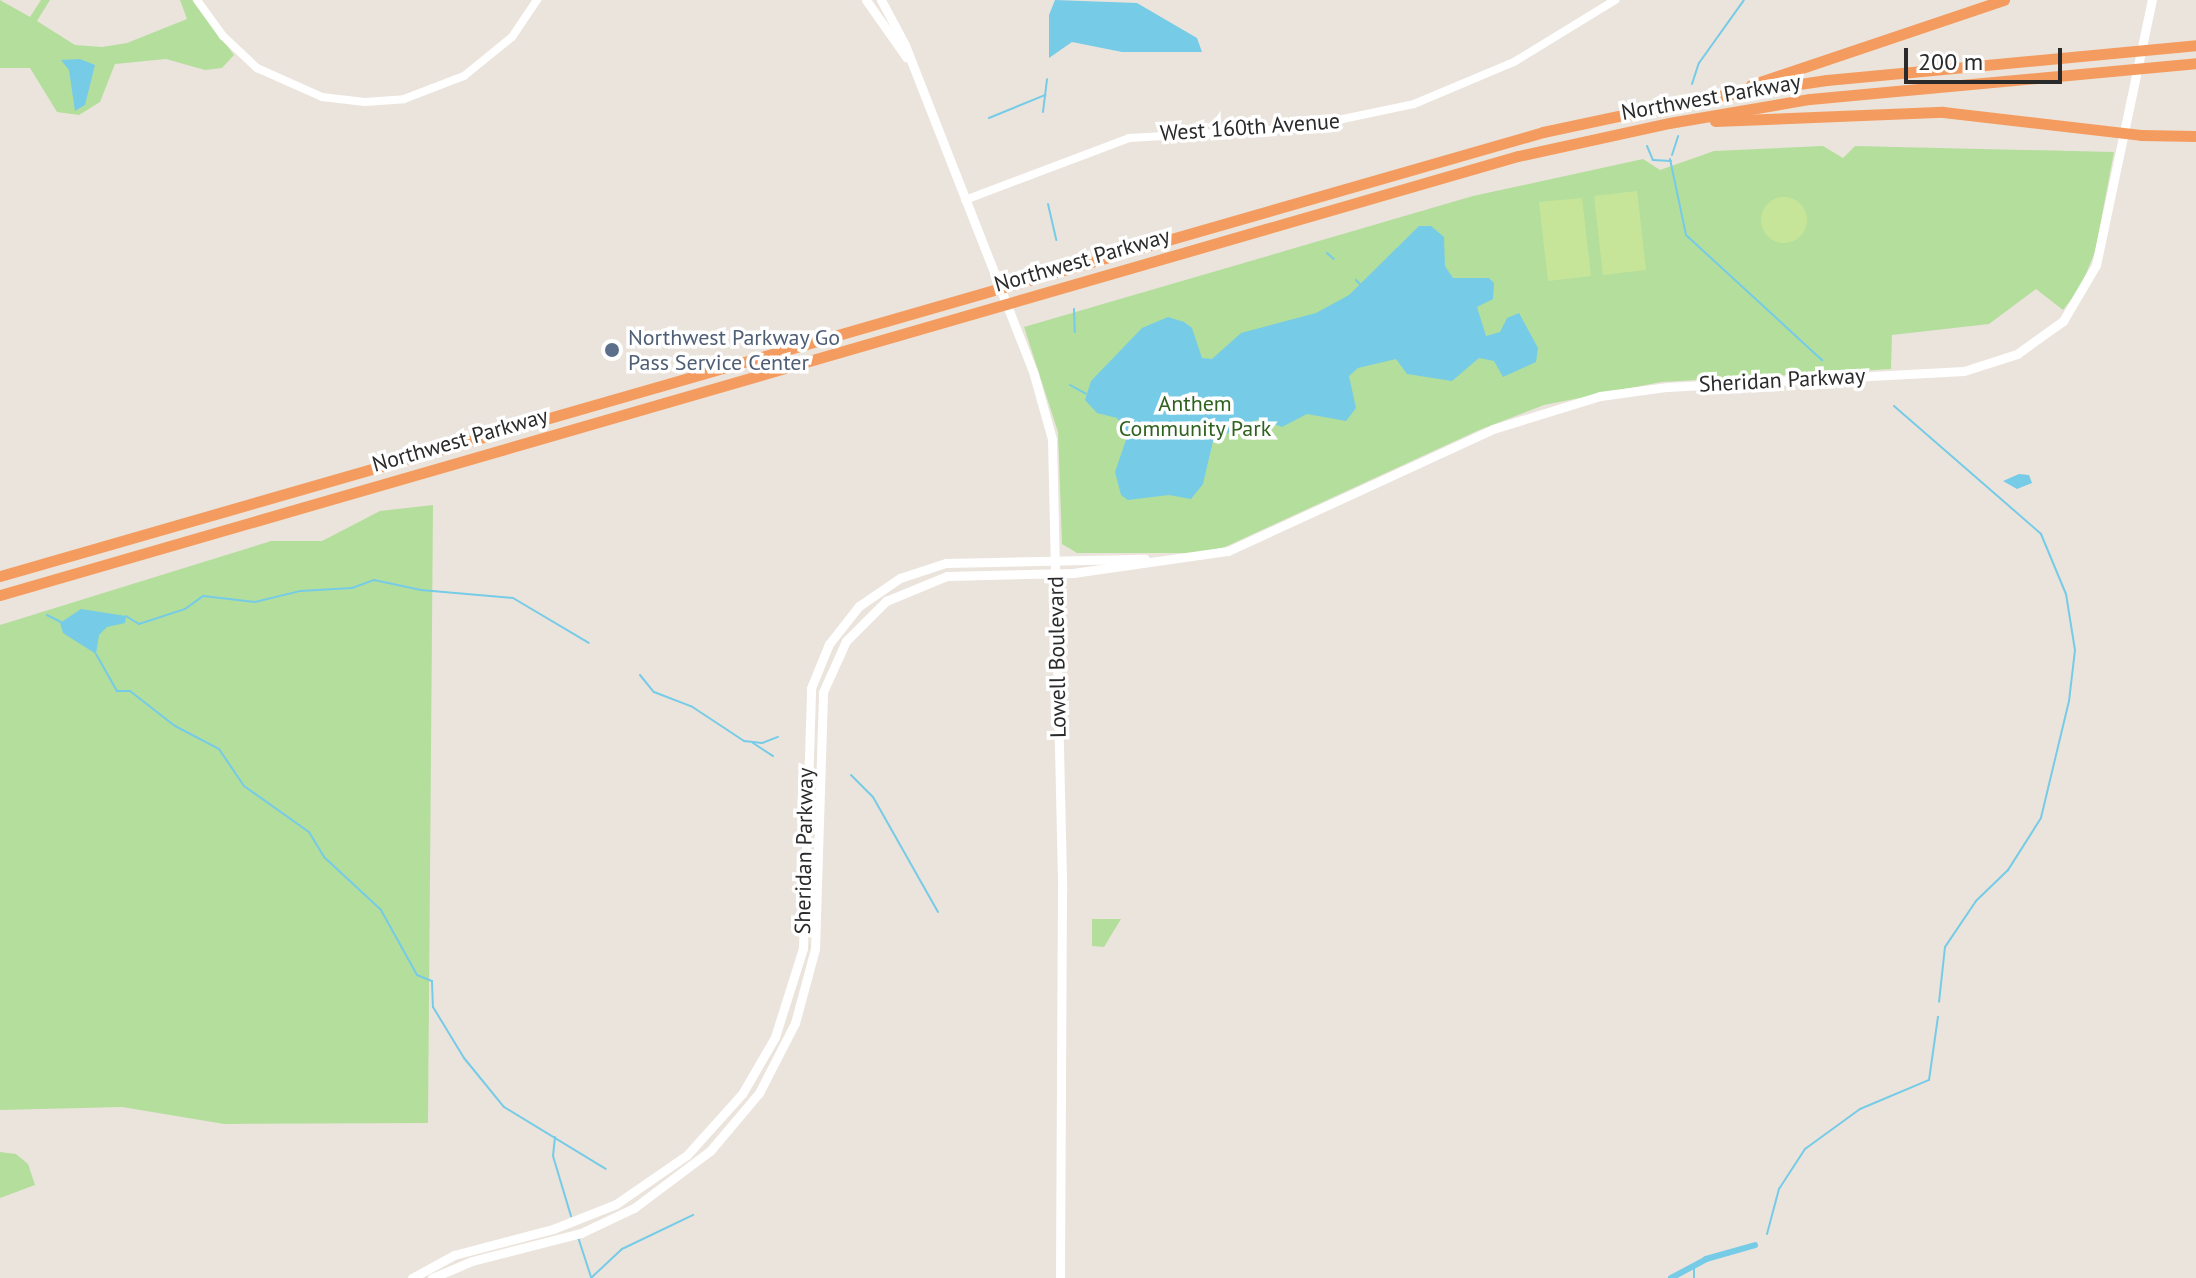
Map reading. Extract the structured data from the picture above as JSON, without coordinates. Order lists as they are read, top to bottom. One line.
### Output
{"streets":{"highway":["Northwest Parkway"],"main road":["Sheridan Parkway","Lowell Boulevard"],"street":["West 160th Avenue"]},"crossings":[["West 160th Avenue","Lowell Boulevard"],["Sheridan Parkway","Lowell Boulevard"]],"parks":["Anthem Community Park"],"places":["Northwest Parkway Go Pass Service Center"],"scale_bar":"200 m"}
